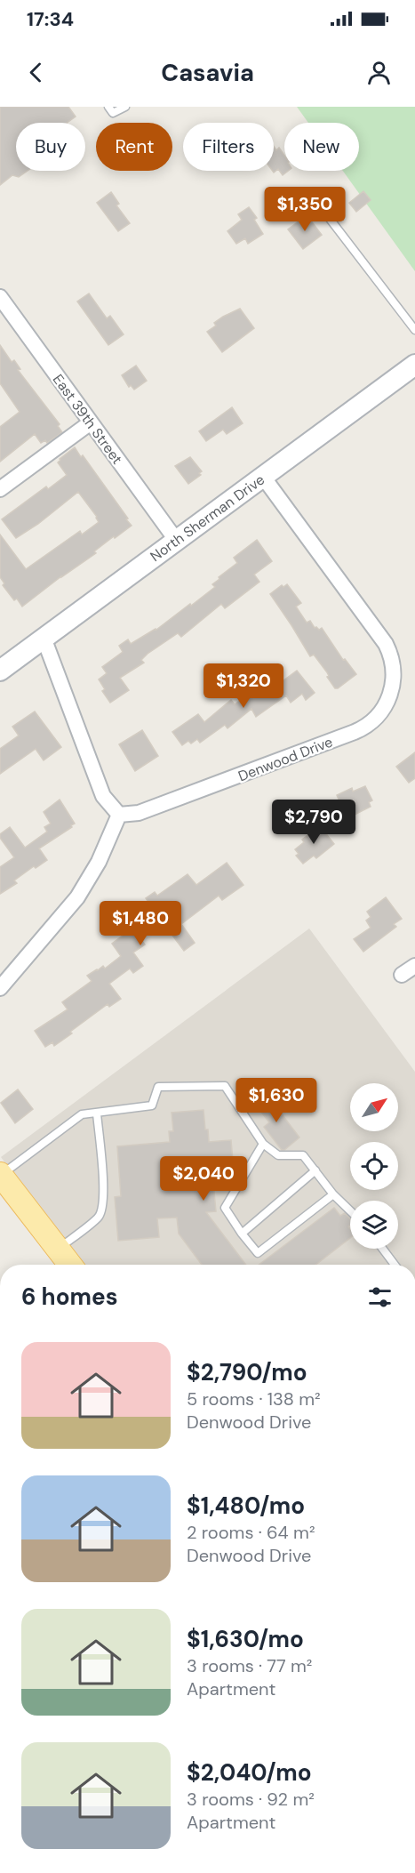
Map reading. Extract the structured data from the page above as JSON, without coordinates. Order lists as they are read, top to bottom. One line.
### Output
{"streets":{"main road":["North Sherman Drive"],"street":["East 39th Street","Denwood Drive"]},"crossings":[["East 39th Street","North Sherman Drive"],["North Sherman Drive","Denwood Drive"]],"north":"top right","page":{"status":"17:34","header":"Casavia","chip":["Buy","Rent","Filters","New"],"price":["$1,350","$1,320","$2,790","$1,480","$1,630","$2,040"],"heading":"6 homes","list":[{"name":"$2,790/mo","note":"5 rooms · 138 m² · Denwood Drive"},{"name":"$1,480/mo","note":"2 rooms · 64 m² · Denwood Drive"},{"name":"$1,630/mo","note":"3 rooms · 77 m² · Apartment"},{"name":"$2,040/mo","note":"3 rooms · 92 m² · Apartment"}]}}
